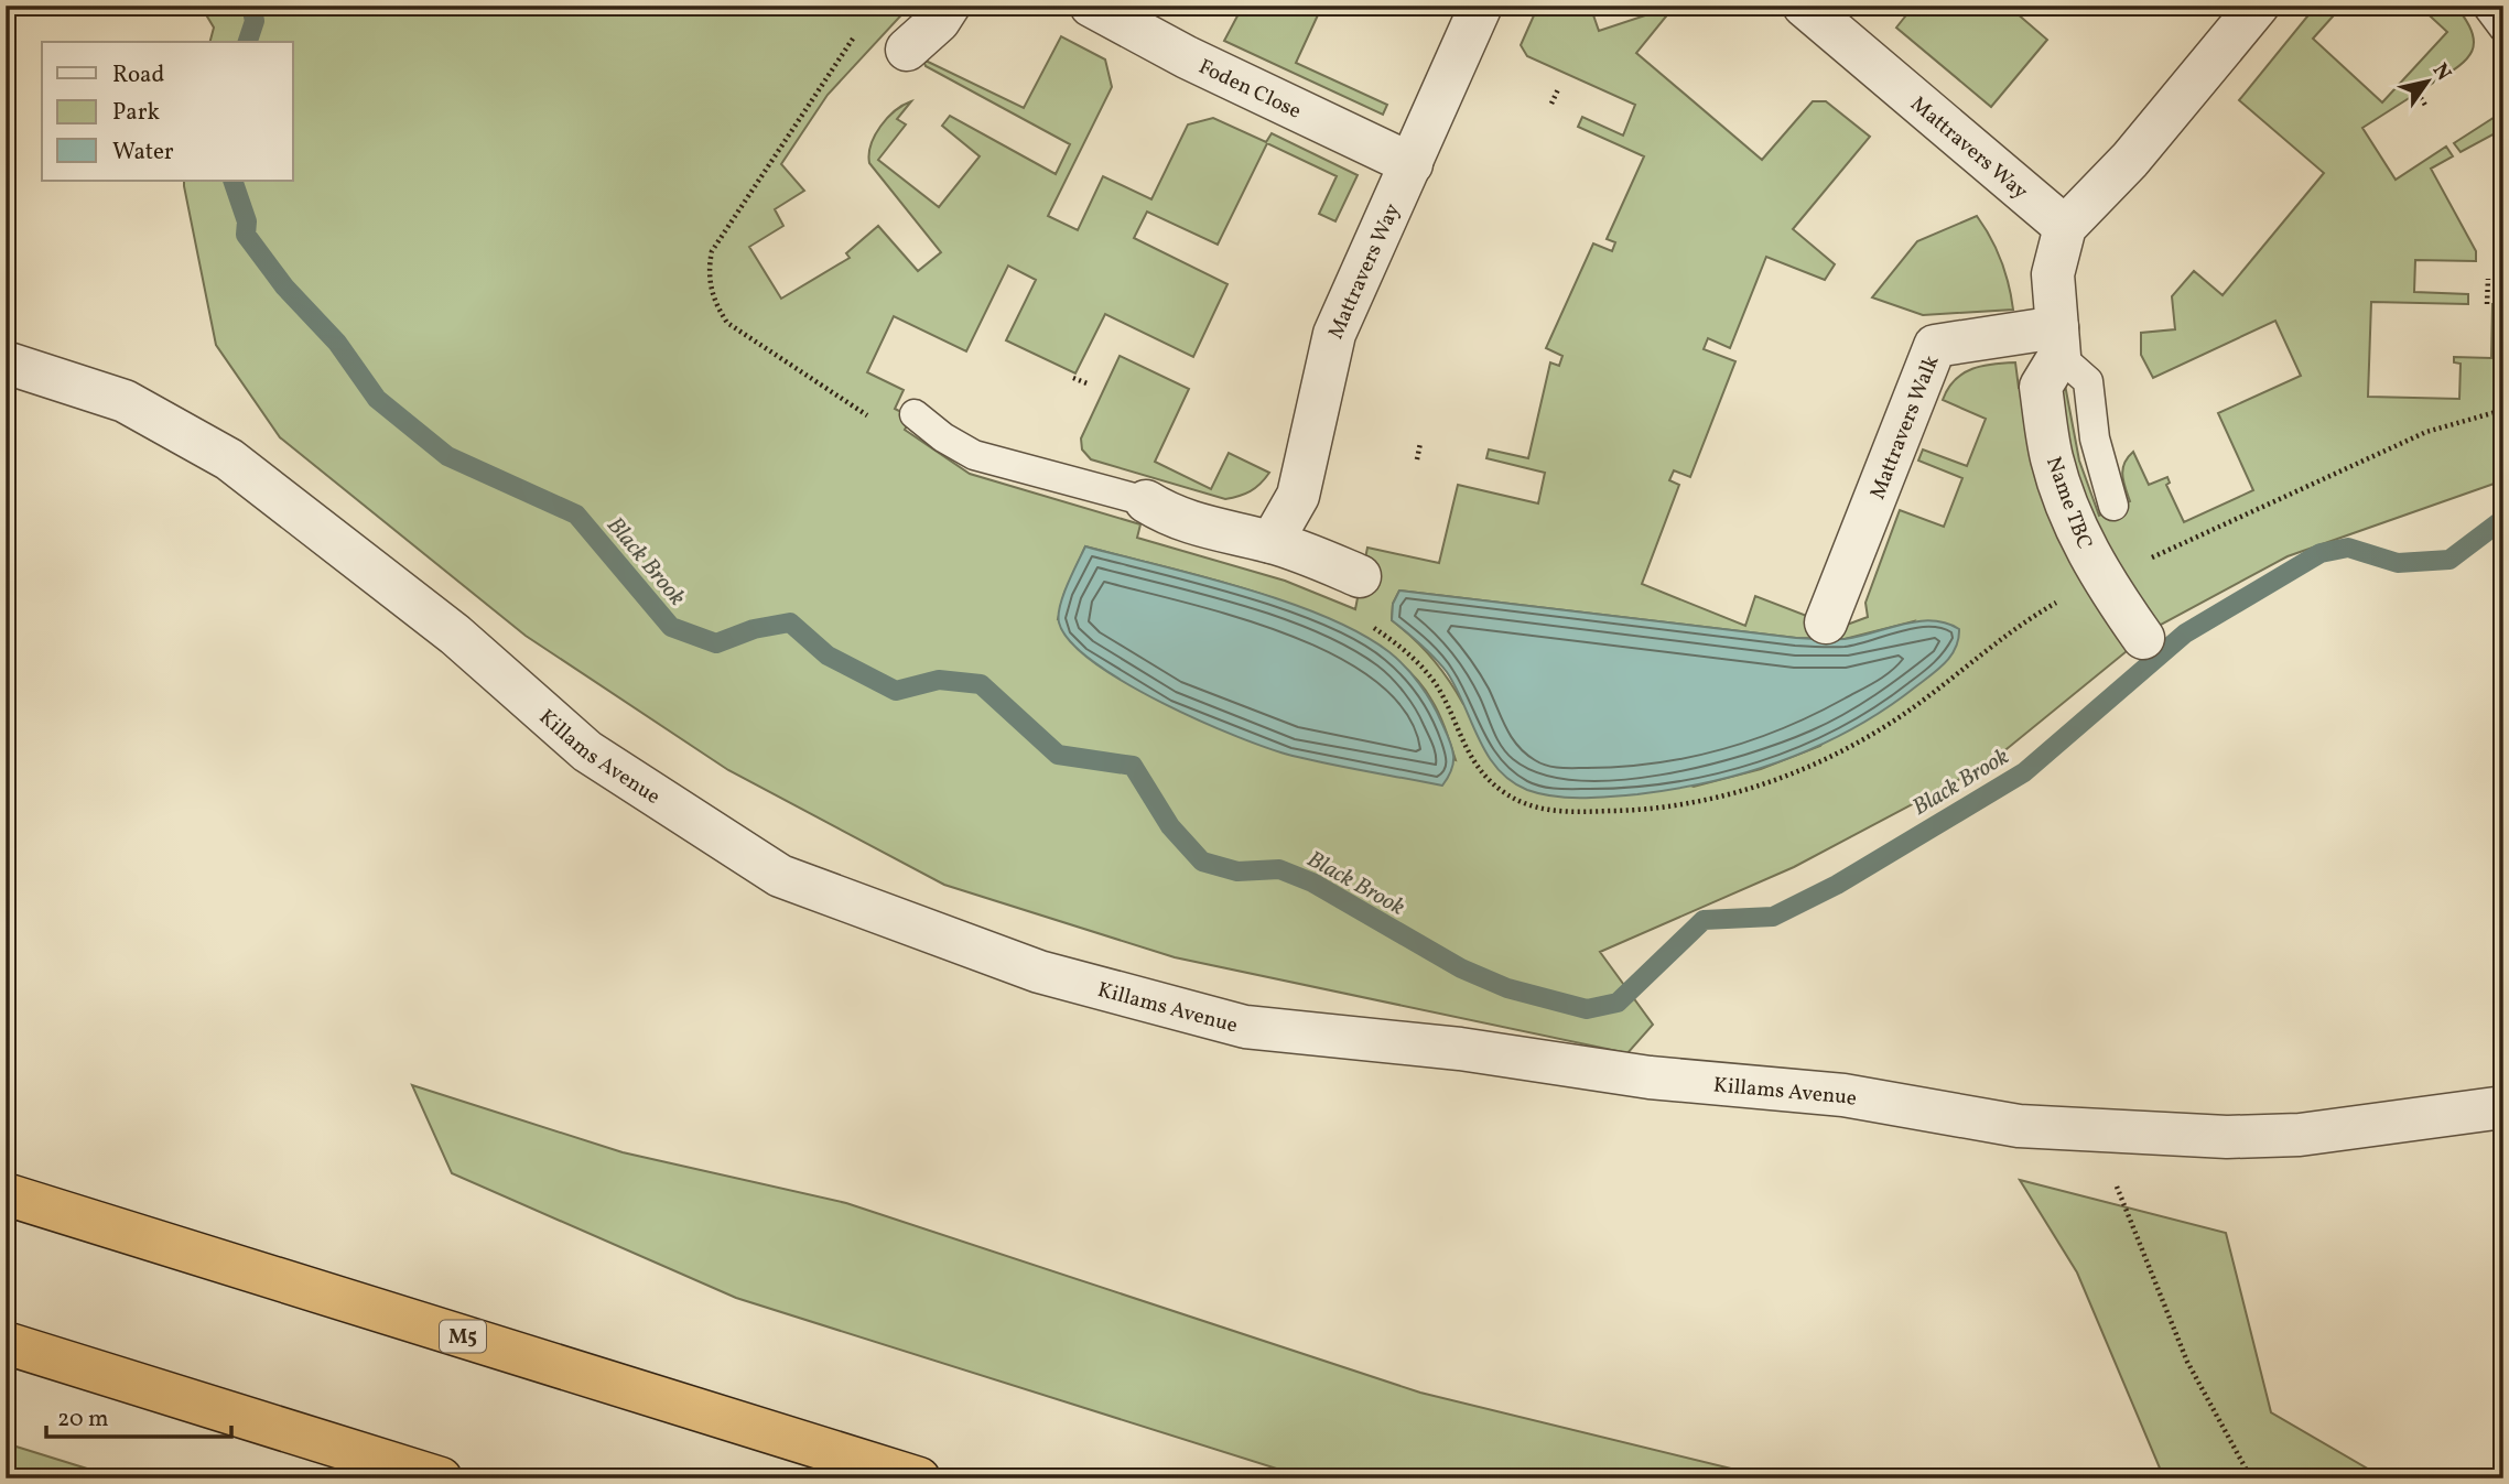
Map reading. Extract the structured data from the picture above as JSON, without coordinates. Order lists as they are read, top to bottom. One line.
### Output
{"streets":{"highway":["M5"],"street":["Foden Close","Mattravers Way","Mattravers Walk","Name TBC","Killams Avenue"]},"crossings":[["Foden Close","Mattravers Way"],["Mattravers Walk","Name TBC"]],"water":["Black Brook"],"legend":["Road","Park","Water"],"scale_bar":"20 m","north":"top right"}
